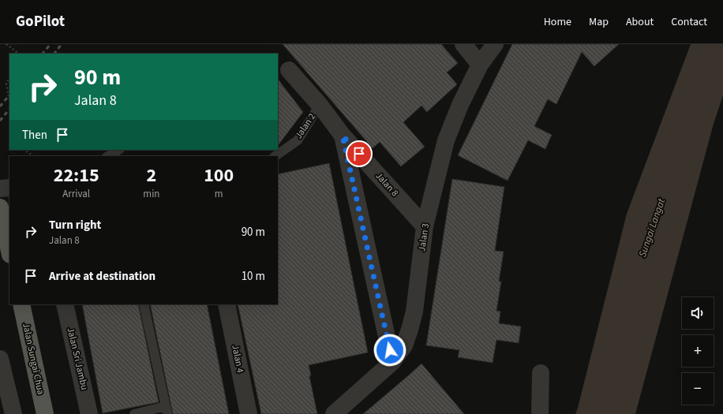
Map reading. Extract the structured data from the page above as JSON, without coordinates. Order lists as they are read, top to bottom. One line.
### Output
{"streets":{"main road":["Jalan Sungai Chua"],"street":["Jalan 8","Jalan 3","Jalan Sri Jambu","Jalan 4"],"lane":["Jalan 2"]},"crossings":[["Jalan 2","Jalan 8"],["Jalan 8","Jalan 3"]],"water":["Sungai Langat"],"page":{"header":"GoPilot","nav":["Home","Map","About","Contact"],"turn":["90 m","Jalan 8"],"then":"Then","eta":["22:15","Arrival","2","min","100","m"],"list":[{"name":"Turn right","note":"Jalan 8","value":"90 m"},{"name":"Arrive at destination","value":"10 m"}],"map_buttons":["+","−"]}}
